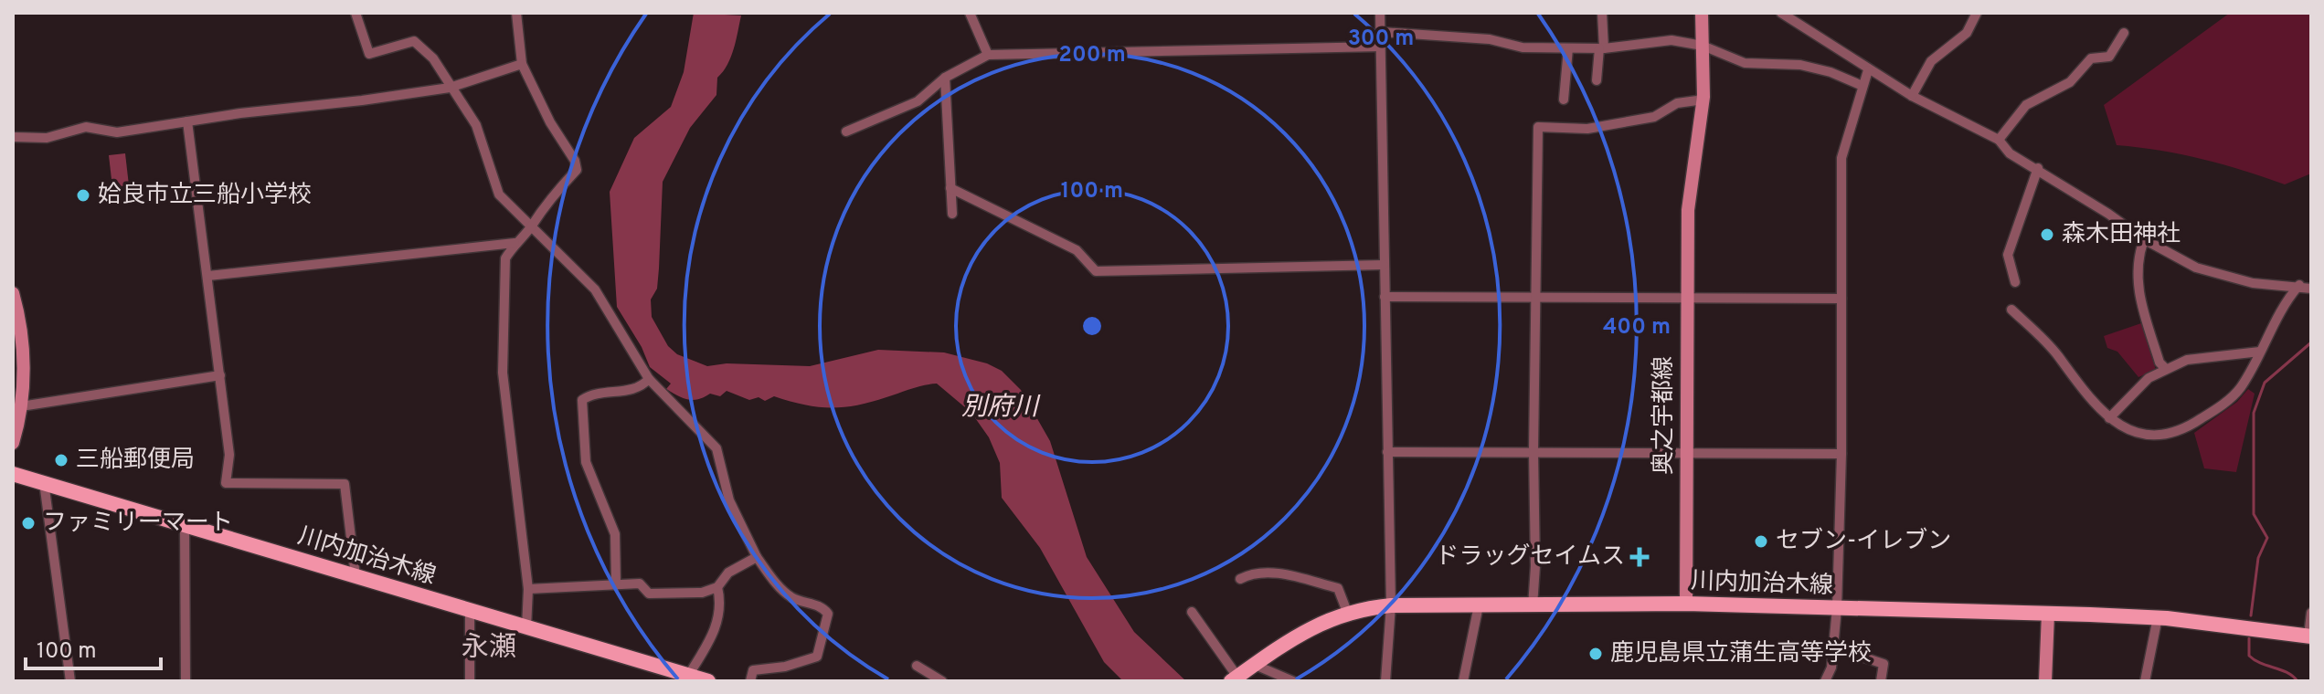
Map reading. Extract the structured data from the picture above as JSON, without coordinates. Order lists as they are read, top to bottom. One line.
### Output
{"streets":{"main road":["川内加治木線"],"street":["奥之宇都線"]},"crossings":[["奥之宇都線","川内加治木線"]],"districts":["永瀬"],"water":["別府川"],"places":{"other":["姶良市立三船小学校","森木田神社","三船郵便局","ファミリーマート","セブン-イレブン","鹿児島県立蒲生高等学校"],"health":["ドラッグセイムス"]},"scale_bar":"100 m","rings":["300 m","200 m","100 m","400 m"]}
